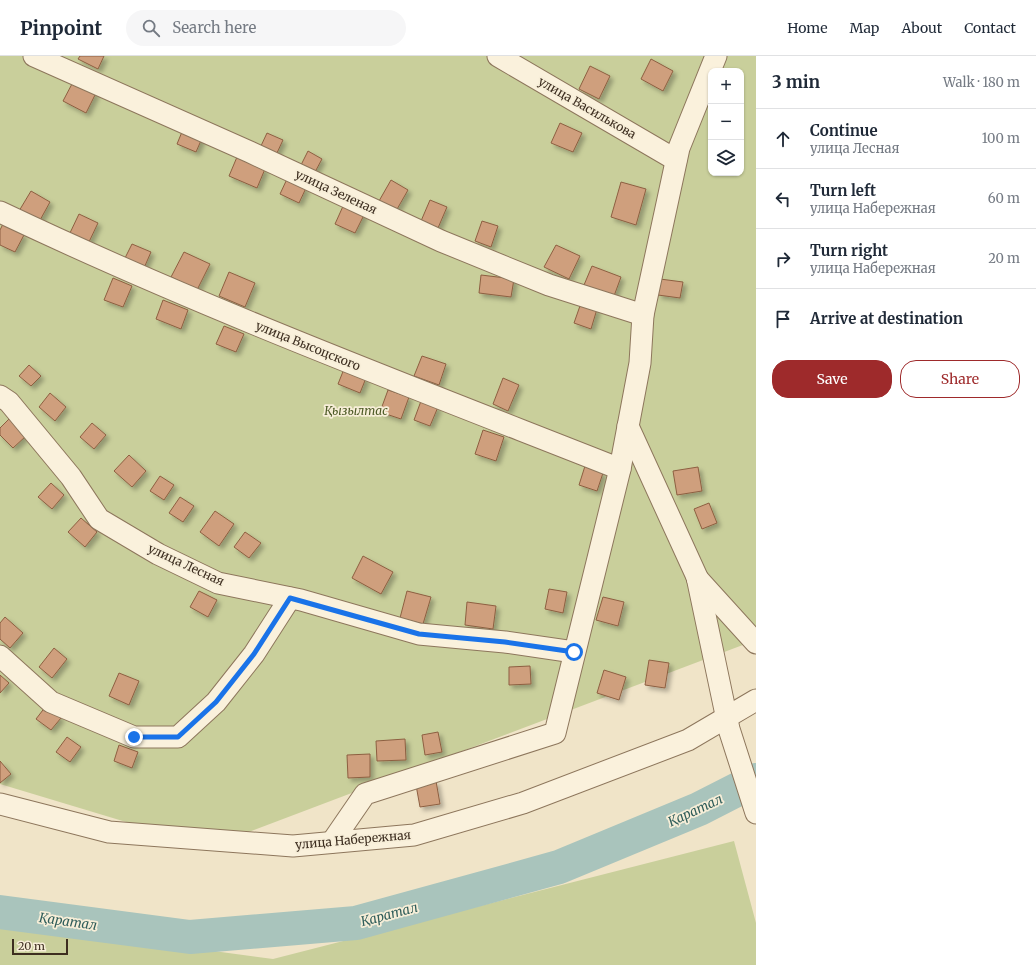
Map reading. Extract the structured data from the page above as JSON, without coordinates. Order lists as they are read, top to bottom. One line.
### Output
{"streets":{"street":["улица Василькова","улица Зеленая","улица Высоцского","улица Лесная","улица Набережная"]},"water":["Қаратал"],"parks":["Қызылтас"],"scale_bar":"20 m","page":{"header":"Pinpoint","search":"Search here","nav":["Home","Map","About","Contact"],"heading":["3 min","Walk · 180 m"],"map_buttons":["+","−"],"list":[["Continue","улица Лесная","100 m"],["Turn left","улица Набережная","60 m"],["Turn right","улица Набережная","20 m"],"Arrive at destination"],"buttons":["Save","Share"],"scale":"20 m"}}
